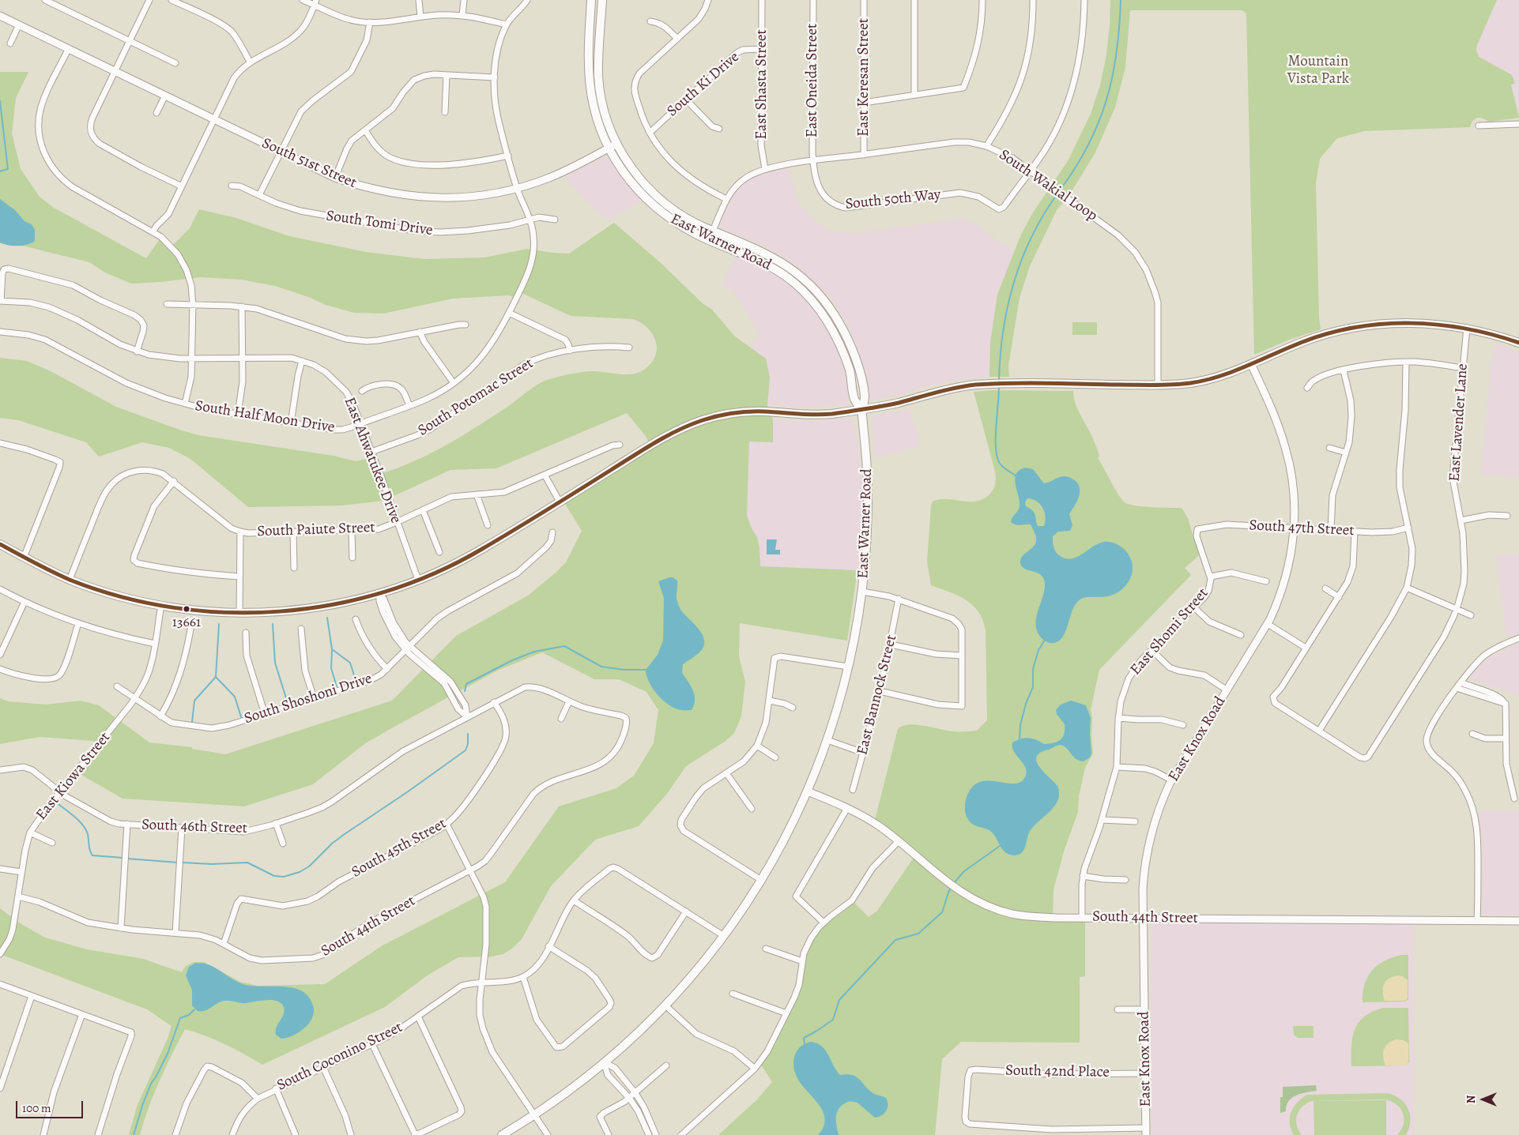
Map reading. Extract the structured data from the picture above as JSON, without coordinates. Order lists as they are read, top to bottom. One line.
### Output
{"streets":{"main road":["East Warner Road"],"street":["East Keresan Street","East Oneida Street","South Ki Drive","East Shasta Street","South 51st Street","South Wakial Loop","South 50th Way","South Tomi Drive","South Potomac Street","South Half Moon Drive","East Lavender Lane","East Ahwatukee Drive","South 47th Street","South Paiute Street","East Shomi Street","East Bannock Street","South Shoshoni Drive","East Knox Road","East Kiowa Street","South 46th Street","South 45th Street","South 44th Street","South Coconino Street","South 42nd Place"]},"crossings":[["East Keresan Street","South Wakial Loop"],["East Oneida Street","South Wakial Loop"],["East Oneida Street","South 50th Way"],["South Ki Drive","East Shasta Street"],["East Shasta Street","South Wakial Loop"],["South 51st Street","East Warner Road"],["South 51st Street","South Half Moon Drive"],["South Wakial Loop","South 50th Way"],["South Wakial Loop","East Warner Road"],["South Tomi Drive","South Half Moon Drive"],["East Warner Road","South 44th Street"],["South Potomac Street","East Ahwatukee Drive"],["South Half Moon Drive","East Ahwatukee Drive"],["East Ahwatukee Drive","South Paiute Street"],["South 47th Street","East Shomi Street"],["South 47th Street","East Knox Road"],["East Shomi Street","South 44th Street"],["South Shoshoni Drive","East Kiowa Street"],["East Knox Road","South 44th Street"],["East Knox Road","South 42nd Place"],["East Kiowa Street","South 46th Street"],["East Kiowa Street","South 44th Street"],["South 46th Street","South 45th Street"],["South 46th Street","South 44th Street"],["South 45th Street","South 44th Street"]],"parks":["Mountain Vista Park"],"places":["13661"],"scale_bar":"100 m","north":"left"}
